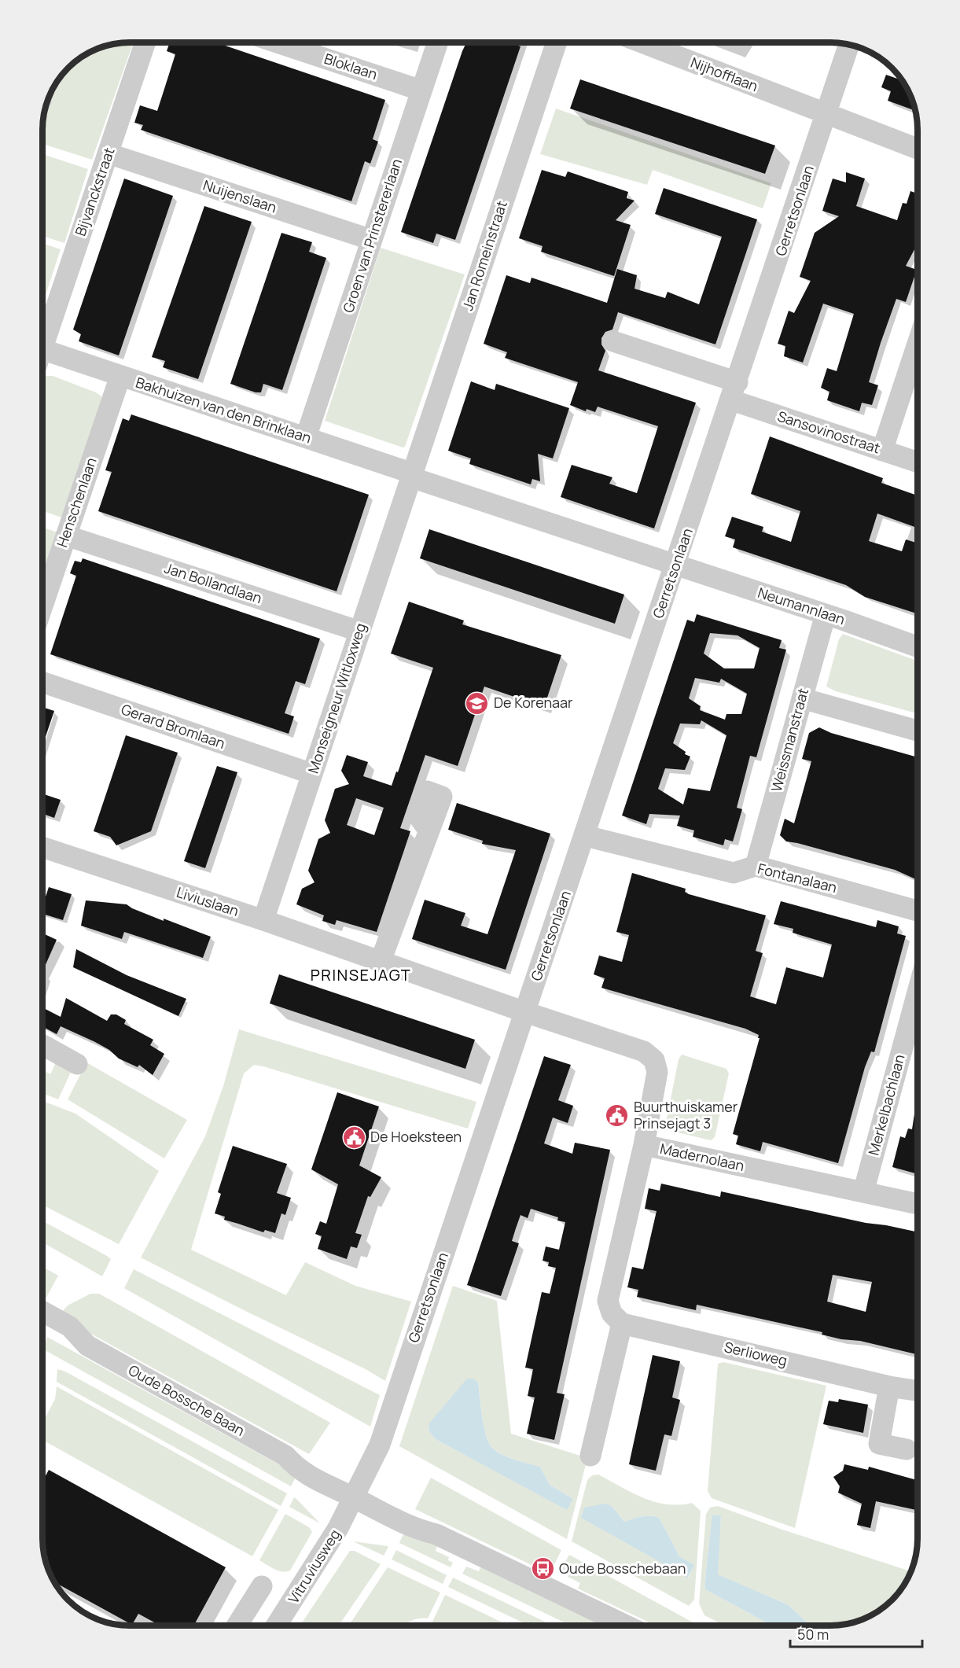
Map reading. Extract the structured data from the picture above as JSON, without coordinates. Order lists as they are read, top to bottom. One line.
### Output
{"streets":{"street":["Bloklaan","Nijhofflaan","Bijvanckstraat","Nuijenslaan","Gerretsonlaan","Groen van Prinstererlaan","Jan Romeinstraat","Bakhuizen van den Brinklaan","Sansovinostraat","Henschenlaan","Jan Bollandlaan","Neumannlaan","Monseigneur Witloxweg","Gerard Bromlaan","Weissmanstraat","Fontanalaan","Liviuslaan","Merkelbachlaan","Madernolaan","Serlioweg","Oude Bossche Baan","Vitruviusweg"]},"crossings":[["Bloklaan","Groen van Prinstererlaan"],["Nijhofflaan","Gerretsonlaan"],["Bijvanckstraat","Nuijenslaan"],["Nuijenslaan","Groen van Prinstererlaan"],["Gerretsonlaan","Bakhuizen van den Brinklaan"],["Gerretsonlaan","Sansovinostraat"],["Gerretsonlaan","Neumannlaan"],["Gerretsonlaan","Fontanalaan"],["Gerretsonlaan","Liviuslaan"],["Gerretsonlaan","Madernolaan"],["Gerretsonlaan","Oude Bossche Baan"],["Gerretsonlaan","Vitruviusweg"],["Groen van Prinstererlaan","Bakhuizen van den Brinklaan"],["Jan Romeinstraat","Bakhuizen van den Brinklaan"],["Jan Romeinstraat","Monseigneur Witloxweg"],["Bakhuizen van den Brinklaan","Henschenlaan"],["Bakhuizen van den Brinklaan","Neumannlaan"],["Bakhuizen van den Brinklaan","Monseigneur Witloxweg"],["Henschenlaan","Jan Bollandlaan"],["Jan Bollandlaan","Monseigneur Witloxweg"],["Neumannlaan","Weissmanstraat"],["Monseigneur Witloxweg","Gerard Bromlaan"],["Monseigneur Witloxweg","Liviuslaan"],["Weissmanstraat","Fontanalaan"],["Liviuslaan","Madernolaan"],["Merkelbachlaan","Madernolaan"],["Oude Bossche Baan","Vitruviusweg"]],"districts":["PRINSEJAGT"],"places":{"school or university":["De Korenaar"],"public building":["Buurthuiskamer Prinsejagt 3","De Hoeksteen"],"bus stop":["Oude Bosschebaan"]},"scale_bar":"50 m"}
